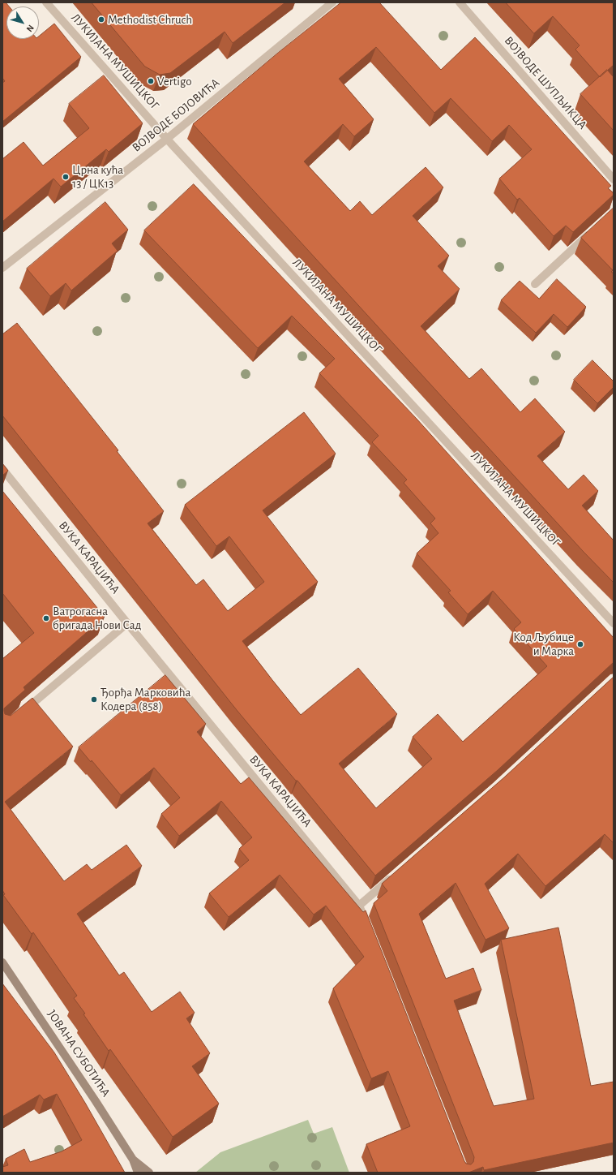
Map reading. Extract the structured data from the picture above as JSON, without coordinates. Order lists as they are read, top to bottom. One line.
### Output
{"streets":{"main road":["ЈОВАНА СУБОТИЋА"],"street":["ЛУКИЈАНА МУШИЦКОГ","ВОЈВОДЕ ШУПЉИКЦА","ВОЈВОДЕ БОЈОВИЋА","ВУКА КАРАЏИЋА"]},"crossings":[["ЛУКИЈАНА МУШИЦКОГ","ВОЈВОДЕ БОЈОВИЋА"]],"places":["Methodist Chruch","Vertigo","Црна кућа 13 / ЦК13","Ватрогасна бригада Нови Сад","Код Љубице и Марка","Ђорђа Марковића Кодера (858)"],"north":"bottom right"}
